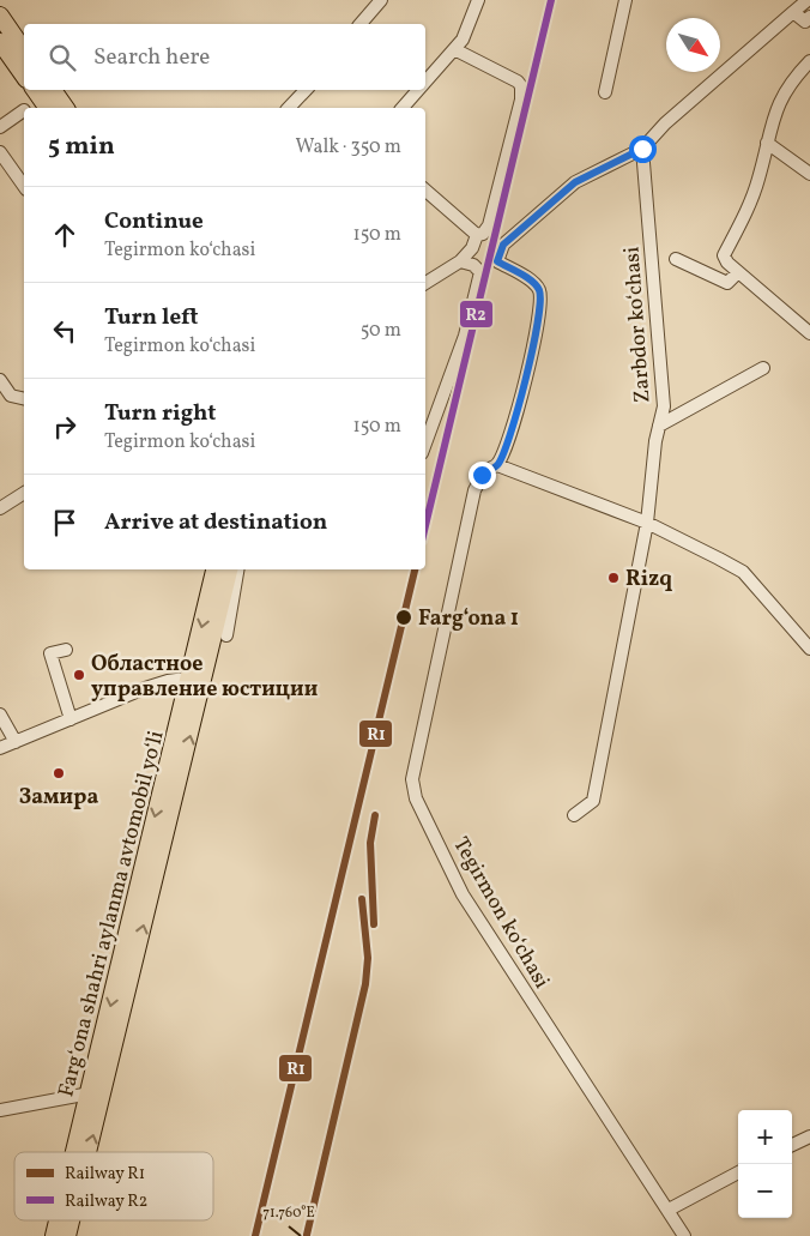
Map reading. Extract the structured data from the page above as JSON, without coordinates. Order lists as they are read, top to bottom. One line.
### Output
{"streets":{"highway":["Fargʻona shahri aylanma avtomobil yoʻli"],"street":["Zarbdor koʻchasi","Tegirmon koʻchasi"]},"crossings":[["Zarbdor koʻchasi","Tegirmon koʻchasi"]],"places":["Rizq","Farg‘ona 1","Областное управление юстиции","Замира"],"lines":["rail line R2","rail line R1"],"legend":["Railway R1","Railway R2"],"north":"bottom right","page":{"search":"Search here","heading":["5 min","Walk · 350 m"],"list":[["Continue","Tegirmon koʻchasi","150 m"],["Turn left","Tegirmon koʻchasi","50 m"],["Turn right","Tegirmon koʻchasi","150 m"],"Arrive at destination"],"map_buttons":["+","−"]},"coordinates":["71.760°E"]}
